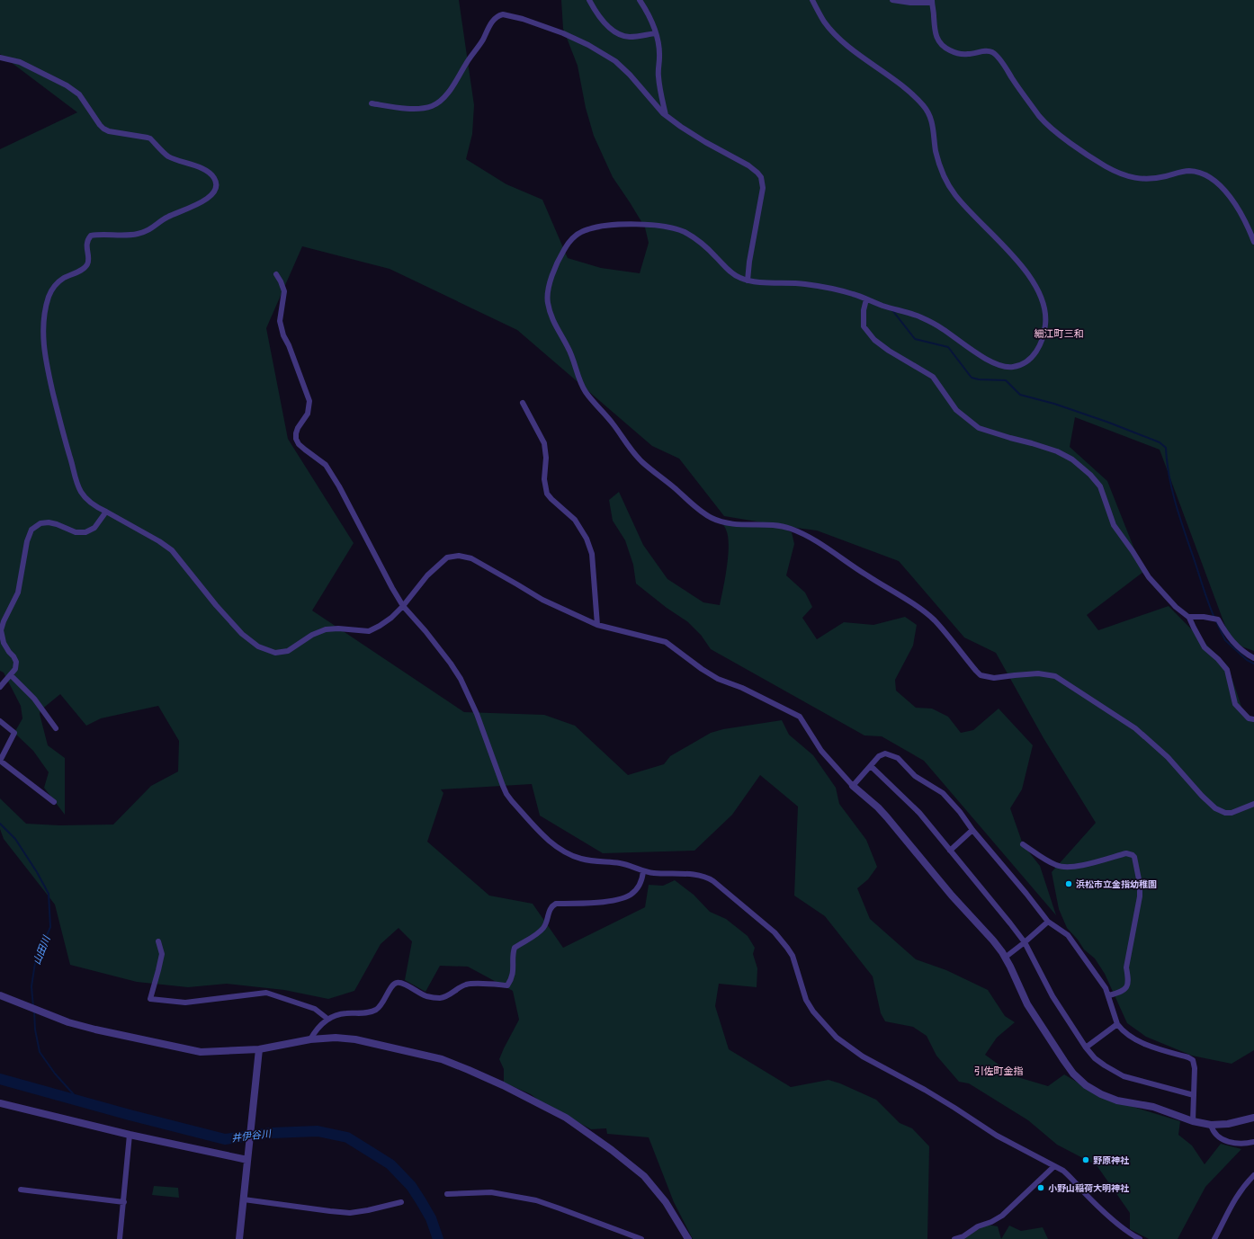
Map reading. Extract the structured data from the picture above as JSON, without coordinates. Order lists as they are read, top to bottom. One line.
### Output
{"districts":["細江町三和","引佐町金指"],"water":["山田川","井伊谷川"],"places":["浜松市立金指幼稚園","野原神社","小野山稲荷大明神社"]}
